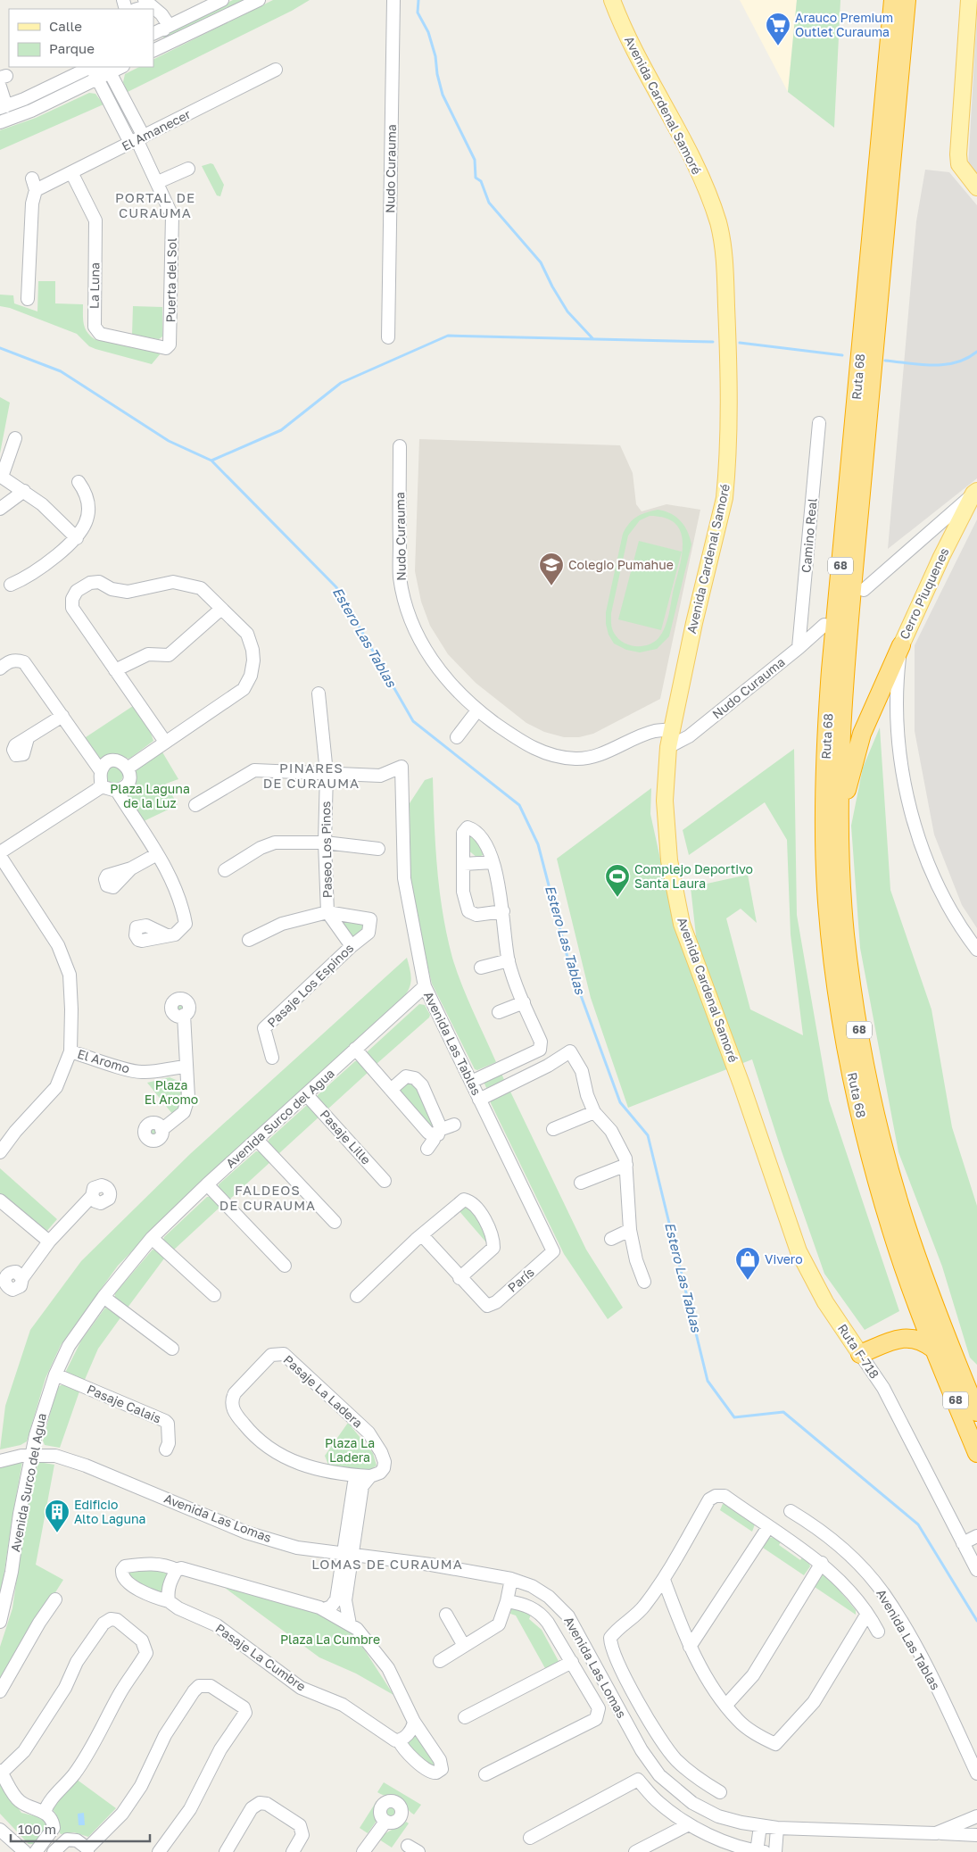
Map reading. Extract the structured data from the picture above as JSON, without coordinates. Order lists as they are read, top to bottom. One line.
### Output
{"streets":{"highway":["Ruta 68","68"],"main road":["Avenida Cardenal Samoré","Cerro Piuquenes","Ruta F-718"],"street":["El Amanecer","Nudo Curauma","Puerta del Sol","La Luna","Camino Real","Paseo Los Pinos","Pasaje Los Espinos","Avenida Las Tablas","El Aromo","Avenida Surco del Agua","Pasaje Lille","París","Pasaje La Ladera","Pasaje Calais","Avenida Las Lomas","Pasaje La Cumbre"]},"crossings":[["Avenida Cardenal Samoré","Nudo Curauma"],["Avenida Cardenal Samoré","Ruta F-718"],["El Amanecer","Puerta del Sol"],["El Amanecer","La Luna"],["Nudo Curauma","Camino Real"],["Puerta del Sol","La Luna"],["Paseo Los Pinos","Pasaje Los Espinos"],["Avenida Las Tablas","Avenida Surco del Agua"],["Avenida Las Tablas","París"],["Avenida Surco del Agua","Pasaje Lille"],["Avenida Surco del Agua","Pasaje Calais"],["Avenida Surco del Agua","Avenida Las Lomas"],["Pasaje La Ladera","Avenida Las Lomas"]],"districts":["PORTAL DE CURAUMA","PINARES DE CURAUMA","FALDEOS DE CURAUMA","LOMAS DE CURAUMA"],"water":["Estero Las Tablas"],"parks":["Plaza Laguna de la Luz","Plaza El Aromo","Plaza La Ladera","Plaza La Cumbre"],"places":{"supermarket":["Arauco Premium Outlet Curauma"],"school or university":["Colegio Pumahue"],"sports":["Complejo Deportivo Santa Laura"],"shop":["Vivero"],"building":["Edificio Alto Laguna"]},"legend":["Calle","Parque"],"scale_bar":"100 m"}
